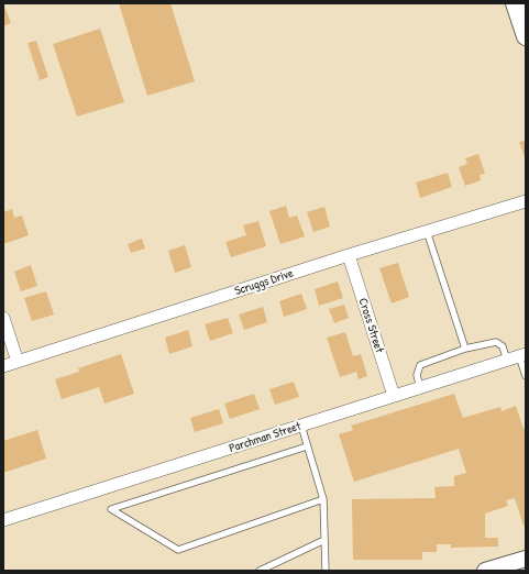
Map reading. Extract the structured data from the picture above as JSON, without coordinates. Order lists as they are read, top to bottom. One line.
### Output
{"streets":{"street":["Scruggs Drive","Cross Street","Parchman Street"]},"crossings":[["Scruggs Drive","Cross Street"],["Cross Street","Parchman Street"]]}
